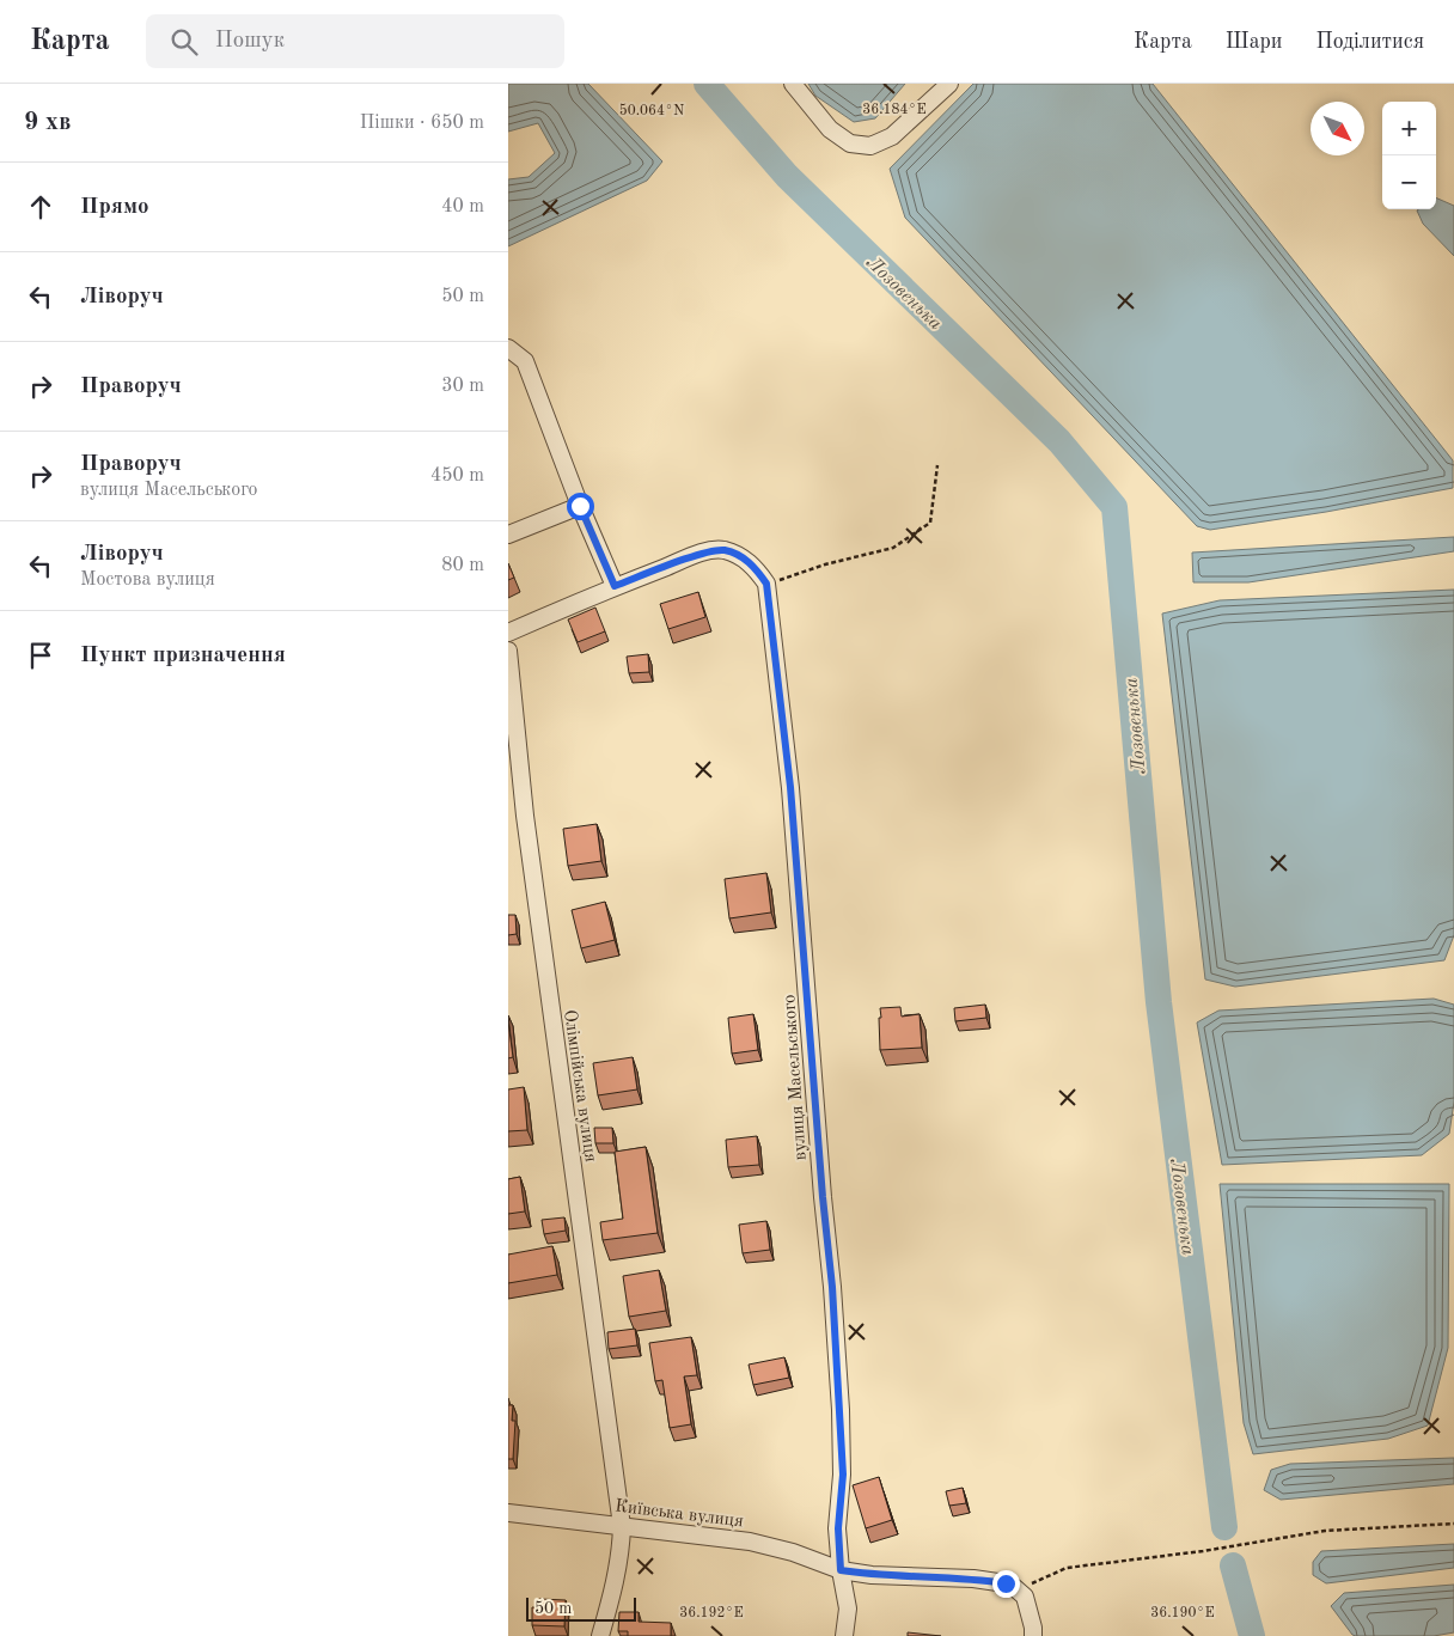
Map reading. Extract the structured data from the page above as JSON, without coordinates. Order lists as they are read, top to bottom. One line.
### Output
{"streets":{"street":["вулиця Масельського","Олімпійська вулиця","Київська вулиця"]},"crossings":[["вулиця Масельського","Київська вулиця"],["Олімпійська вулиця","Київська вулиця"]],"water":["Лозовенька"],"scale_bar":"50 m","north":"bottom right","page":{"header":"Карта","search":"Пошук","nav":["Карта","Шари","Поділитися"],"heading":["9 хв","Пішки · 650 m"],"map_buttons":["+","−"],"list":[["Прямо","40 m"],["Ліворуч","50 m"],["Праворуч","30 m"],["Праворуч","вулиця Масельського","450 m"],["Ліворуч","Мостова вулиця","80 m"],"Пункт призначення"],"scale":"50 m"},"coordinates":["36.184°E","50.064°N","36.192°E","36.190°E"]}
